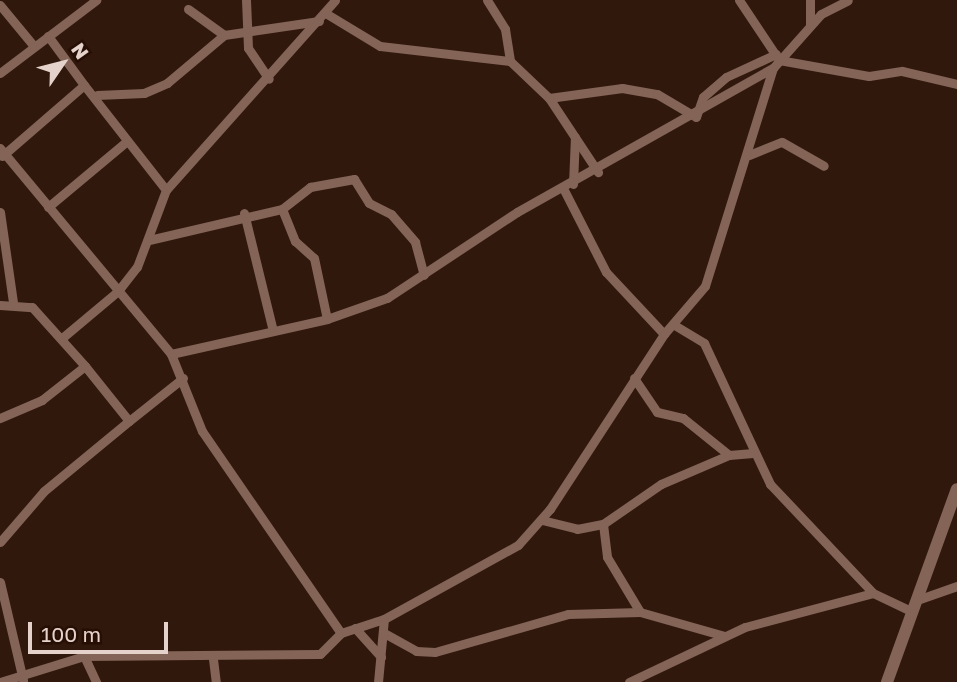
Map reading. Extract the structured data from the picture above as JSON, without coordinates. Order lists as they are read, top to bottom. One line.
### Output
{"scale_bar":"100 m","north":"top right"}
